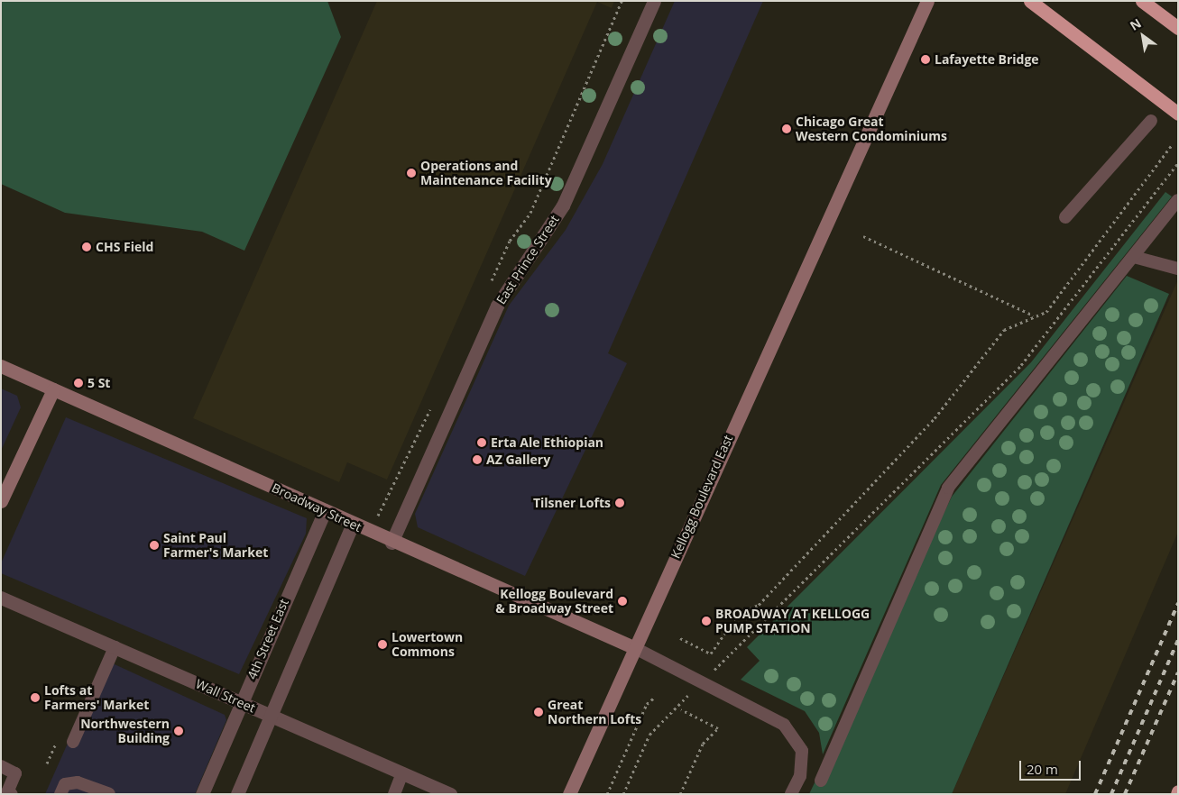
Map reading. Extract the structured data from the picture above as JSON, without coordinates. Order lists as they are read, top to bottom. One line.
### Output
{"streets":{"main road":["Kellogg Boulevard East","Broadway Street"],"street":["East Prince Street","4th Street East","Wall Street"]},"crossings":[["East Prince Street","Broadway Street"],["Kellogg Boulevard East","Broadway Street"],["Broadway Street","4th Street East"],["4th Street East","Wall Street"]],"places":["Lafayette Bridge","Chicago Great Western Condominiums","Operations and Maintenance Facility","CHS Field","5 St","Erta Ale Ethiopian","AZ Gallery","Tilsner Lofts","Saint Paul Farmer's Market","Kellogg Boulevard & Broadway Street","BROADWAY AT KELLOGG PUMP STATION","Lowertown Commons","Lofts at Farmers' Market","Great Northern Lofts","Northwestern Building"],"scale_bar":"20 m","north":"top left"}
